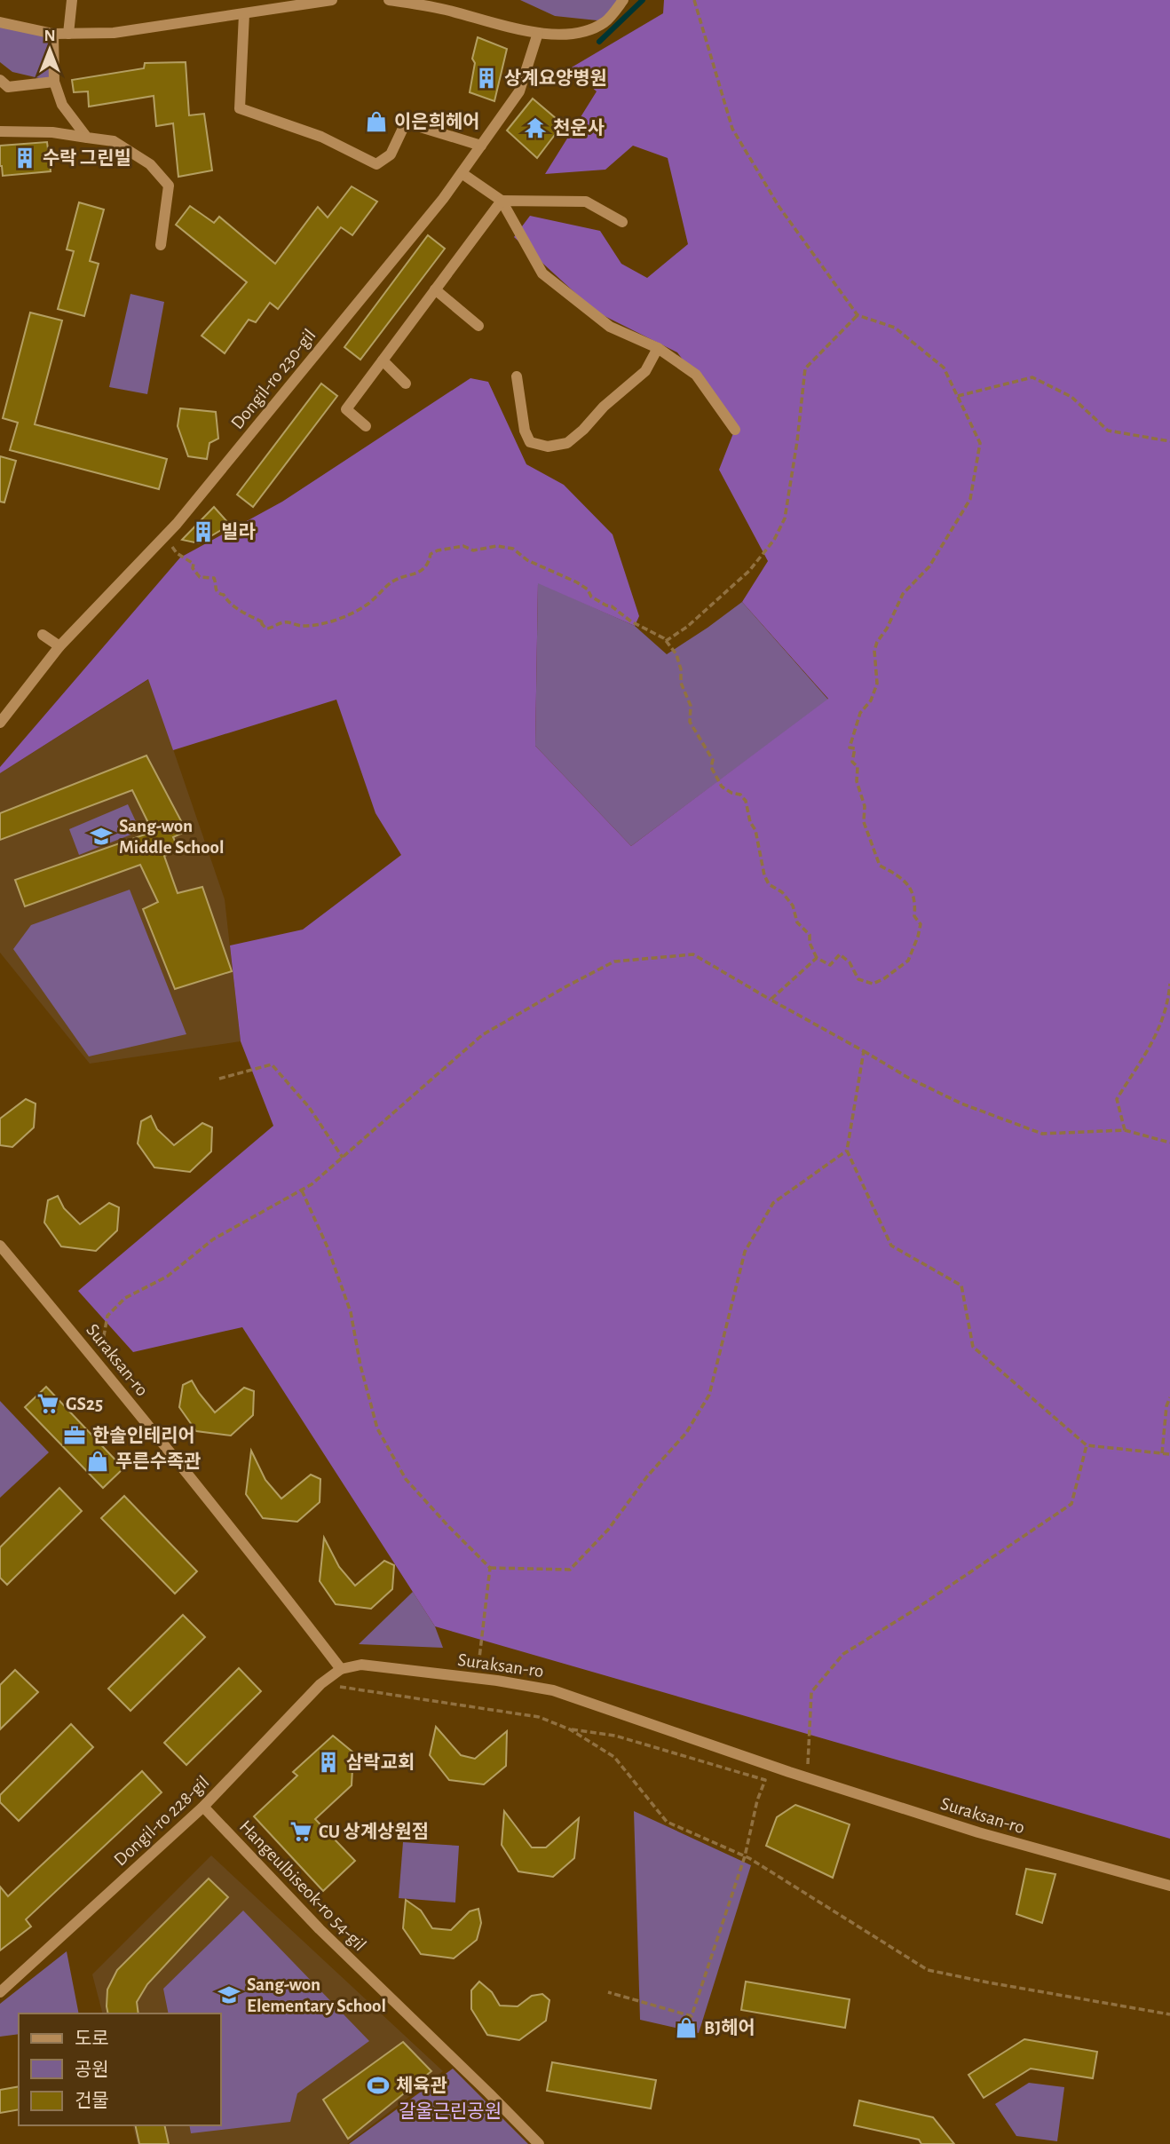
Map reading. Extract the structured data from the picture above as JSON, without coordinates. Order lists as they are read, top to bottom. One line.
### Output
{"streets":{"street":["Dongil-ro 230-gil","Suraksan-ro","Dongil-ro 228-gil","Hangeulbiseok-ro 54-gil"]},"crossings":[["Suraksan-ro","Dongil-ro 228-gil"],["Dongil-ro 228-gil","Hangeulbiseok-ro 54-gil"]],"parks":["갈울근린공원"],"places":{"building":["상계요양병원","수락 그린빌","빌라","삼락교회"],"shop":["이은희헤어","푸른수족관","BJ헤어"],"temple":["천운사"],"school or university":["Sang-won Middle School","Sang-won Elementary School"],"supermarket":["GS25","CU 상계상원점"],"office":["한솔인테리어"],"sports":["체육관"]},"legend":["도로","공원","건물"],"north":"top"}
